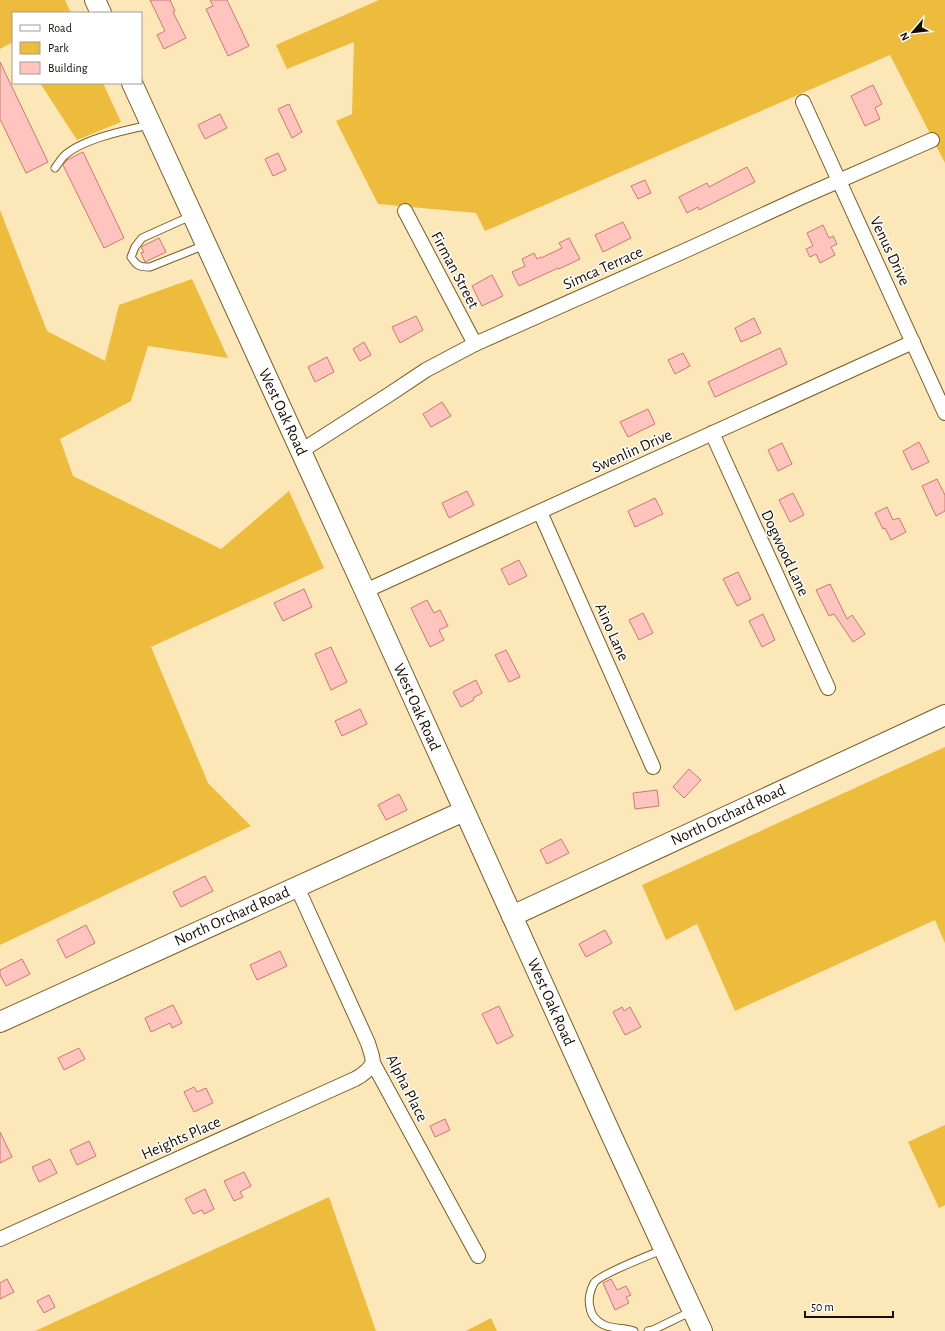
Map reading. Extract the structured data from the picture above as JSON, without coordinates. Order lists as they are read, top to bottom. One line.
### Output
{"streets":{"street":["Venus Drive","Simca Terrace","Firman Street","West Oak Road","Swenlin Drive","Dogwood Lane","Aino Lane","North Orchard Road","Alpha Place","Heights Place"]},"crossings":[["Venus Drive","Simca Terrace"],["Venus Drive","Swenlin Drive"],["Simca Terrace","Firman Street"],["Simca Terrace","West Oak Road"],["West Oak Road","Swenlin Drive"],["West Oak Road","North Orchard Road"],["Swenlin Drive","Dogwood Lane"],["Swenlin Drive","Aino Lane"],["North Orchard Road","Alpha Place"],["Alpha Place","Heights Place"]],"legend":["Road","Park","Building"],"scale_bar":"50 m","north":"bottom left"}
